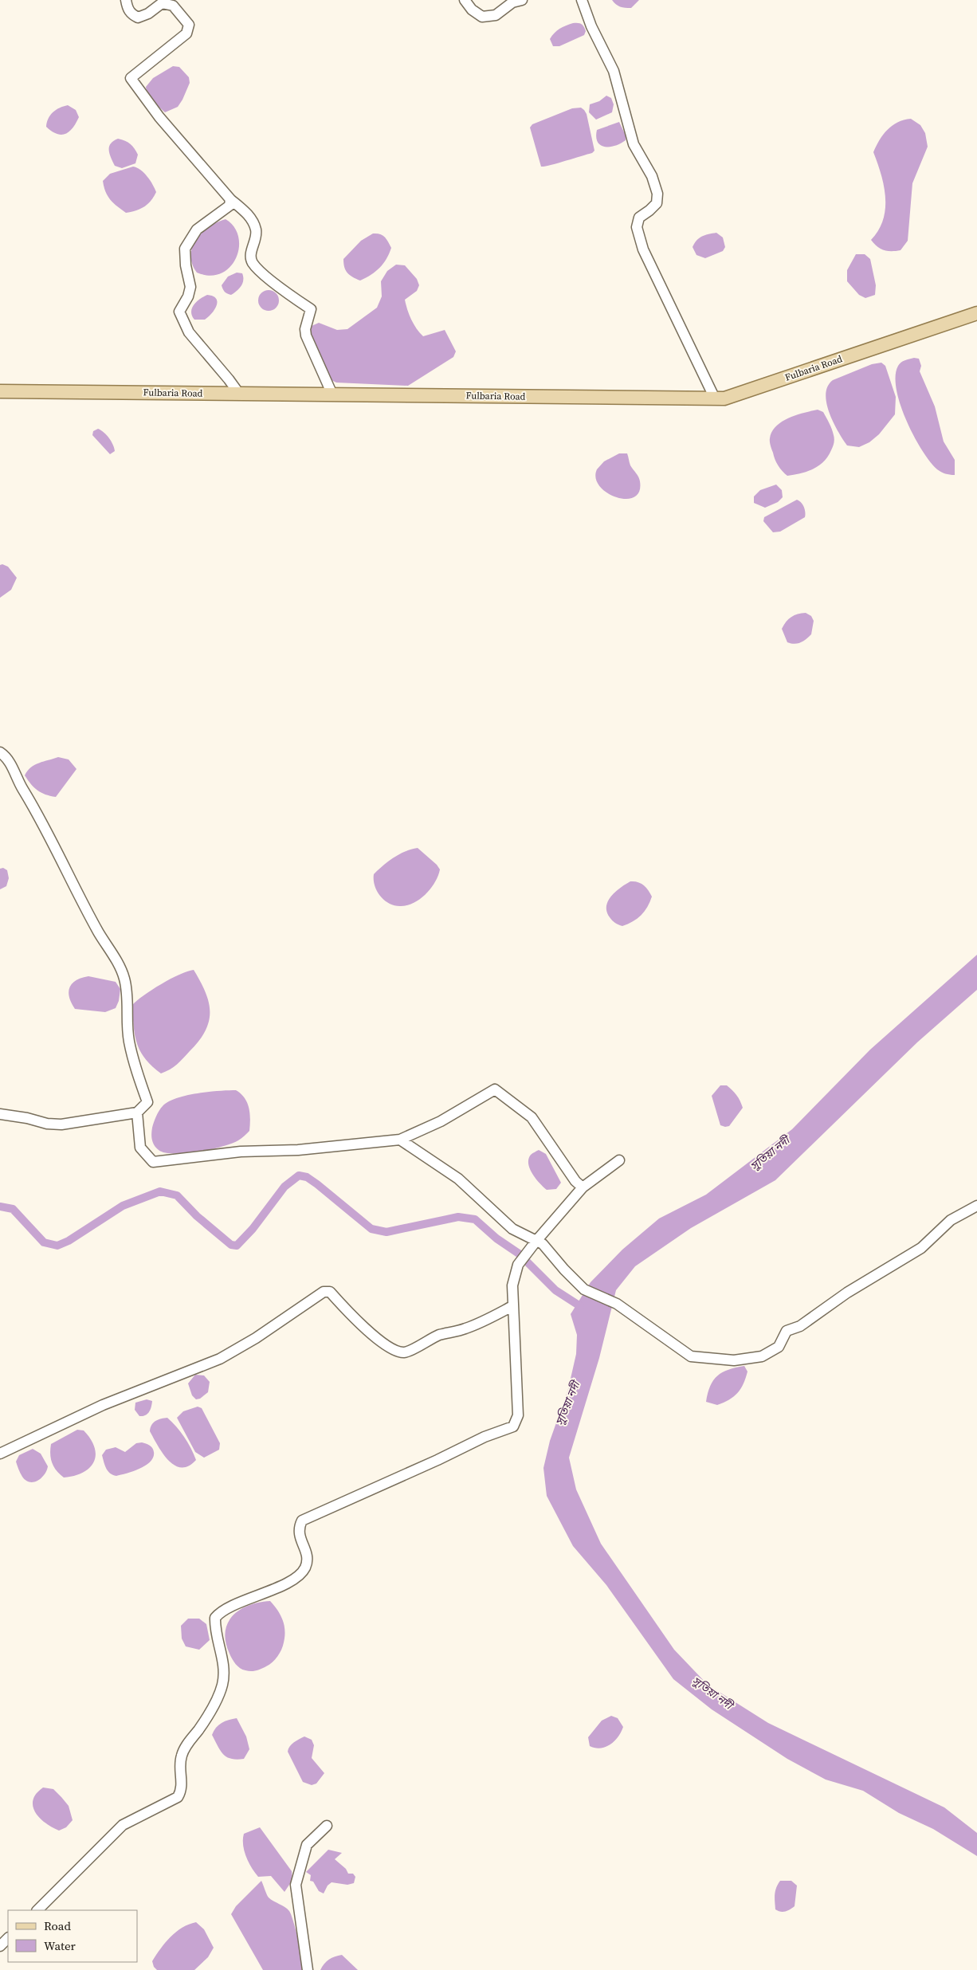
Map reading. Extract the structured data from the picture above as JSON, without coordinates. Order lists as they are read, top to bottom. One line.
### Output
{"streets":{"main road":["Fulbaria Road"]},"water":["সুতিয়া নদী"],"legend":["Road","Water"]}
